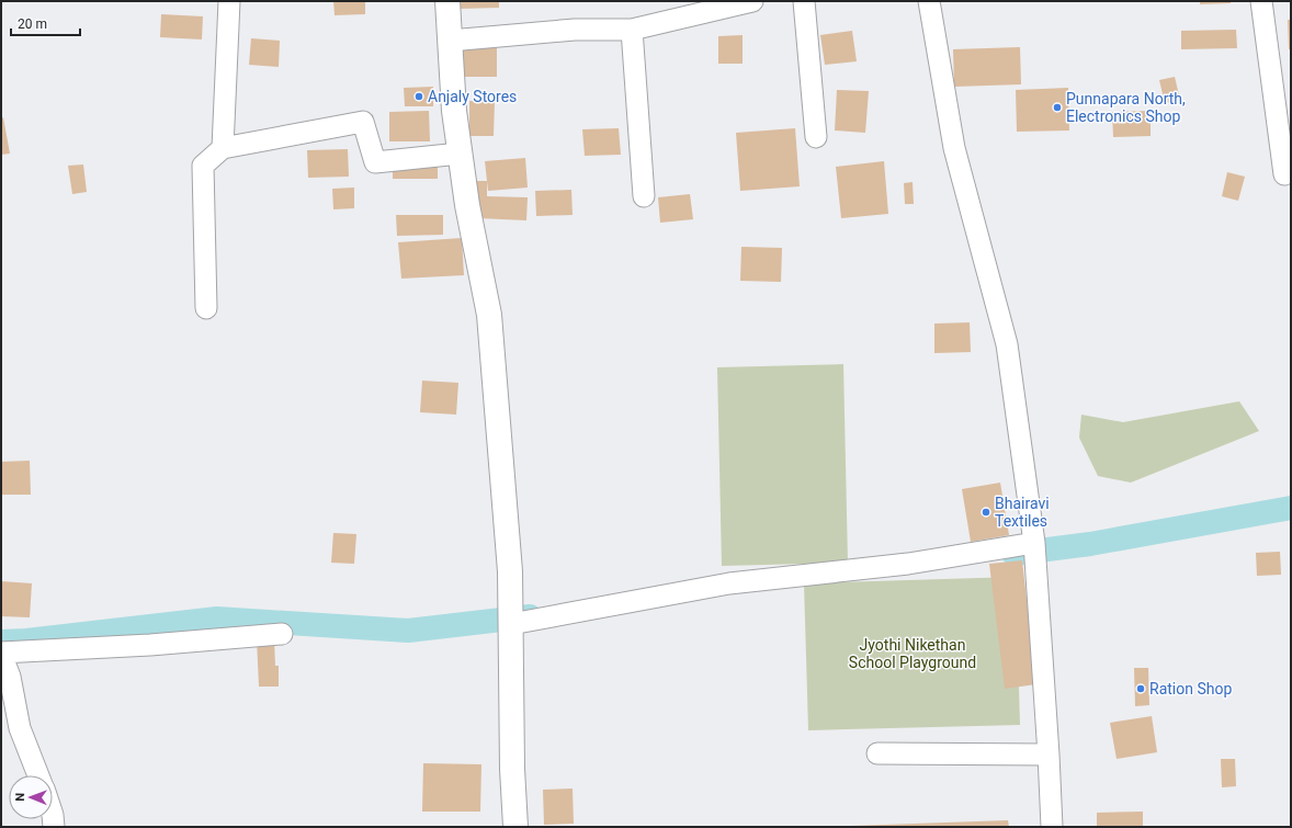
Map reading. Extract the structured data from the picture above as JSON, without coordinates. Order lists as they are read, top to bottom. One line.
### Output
{"parks":["Jyothi Nikethan School Playground"],"places":["Anjaly Stores","Punnapara North, Electronics Shop","Bhairavi Textiles","Ration Shop"],"scale_bar":"20 m","north":"left"}
